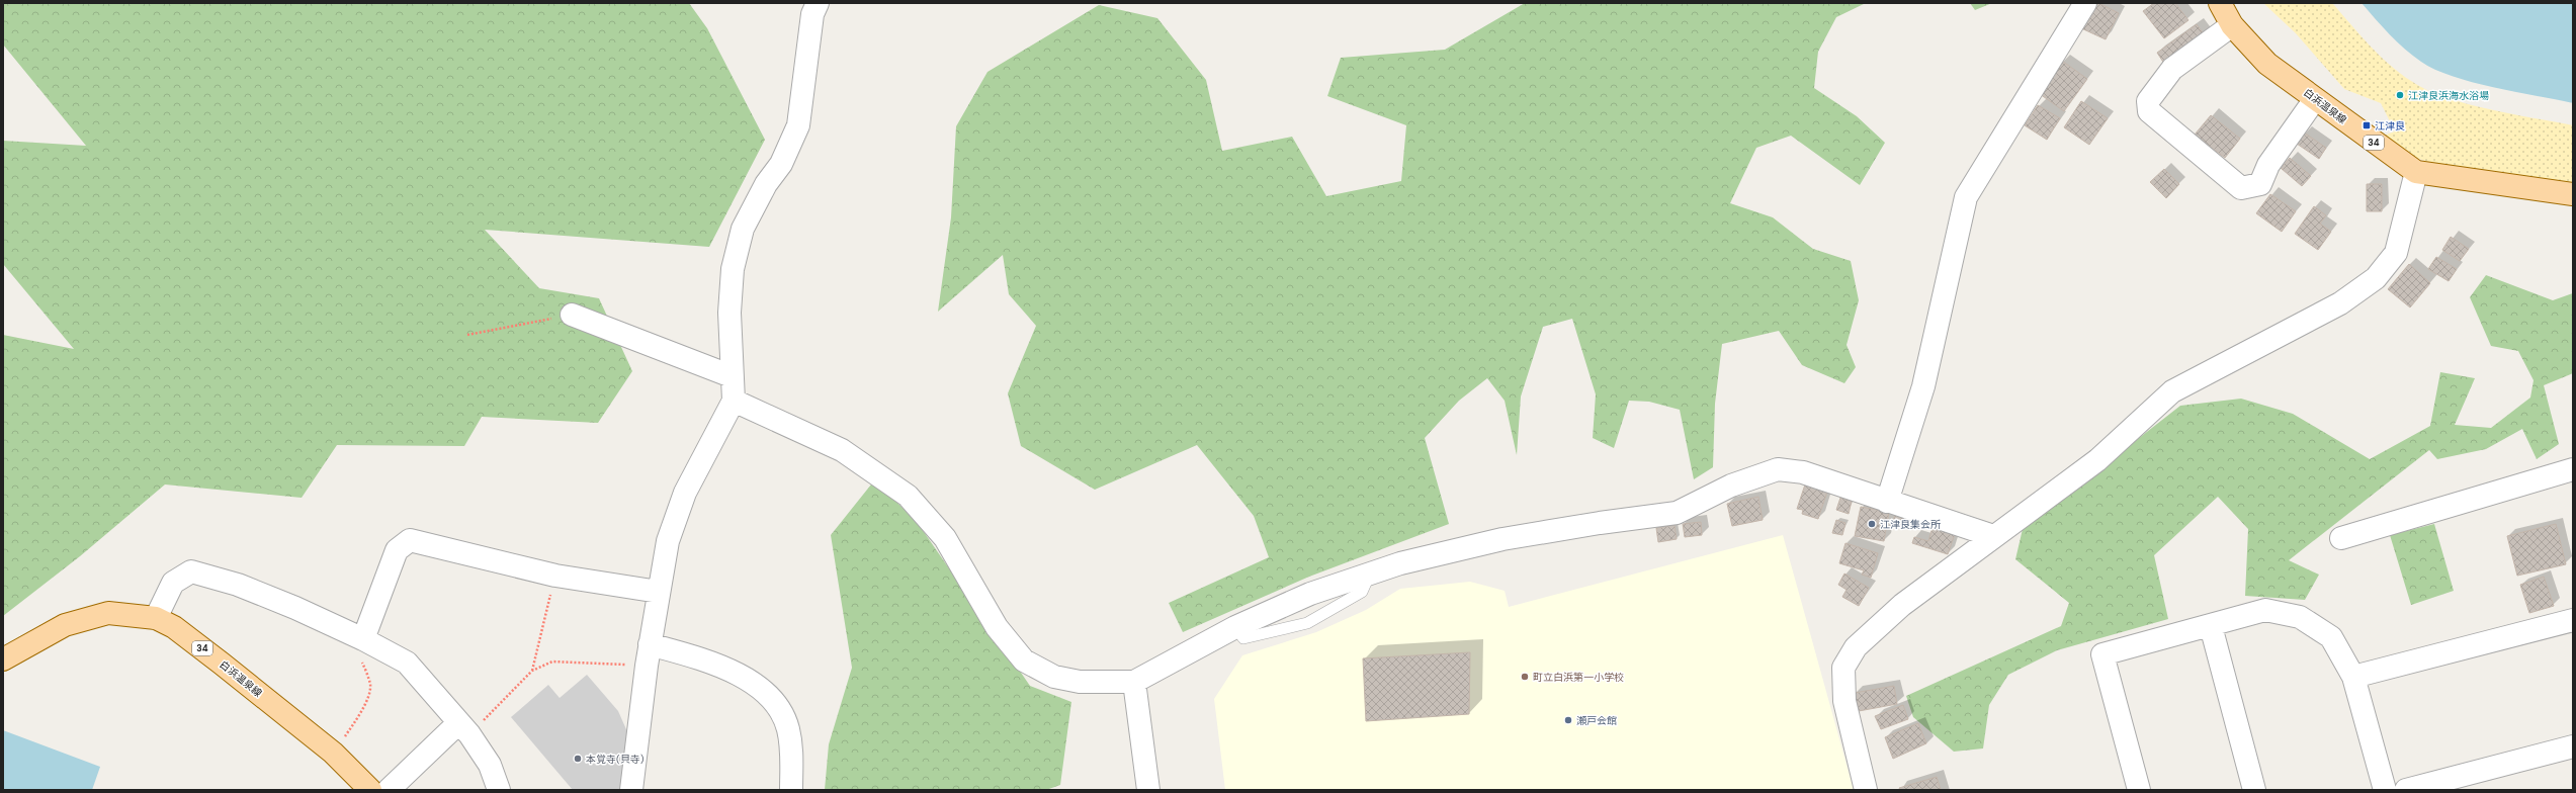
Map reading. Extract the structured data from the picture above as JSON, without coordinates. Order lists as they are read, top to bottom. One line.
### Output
{"streets":{"main road":["白浜温泉線","34"]},"places":{"other":["江津良浜海水浴場","江津良集会所","町立白浜第一小学校","瀬戸会館","本覚寺(貝寺)"],"transit":["江津良"]}}
